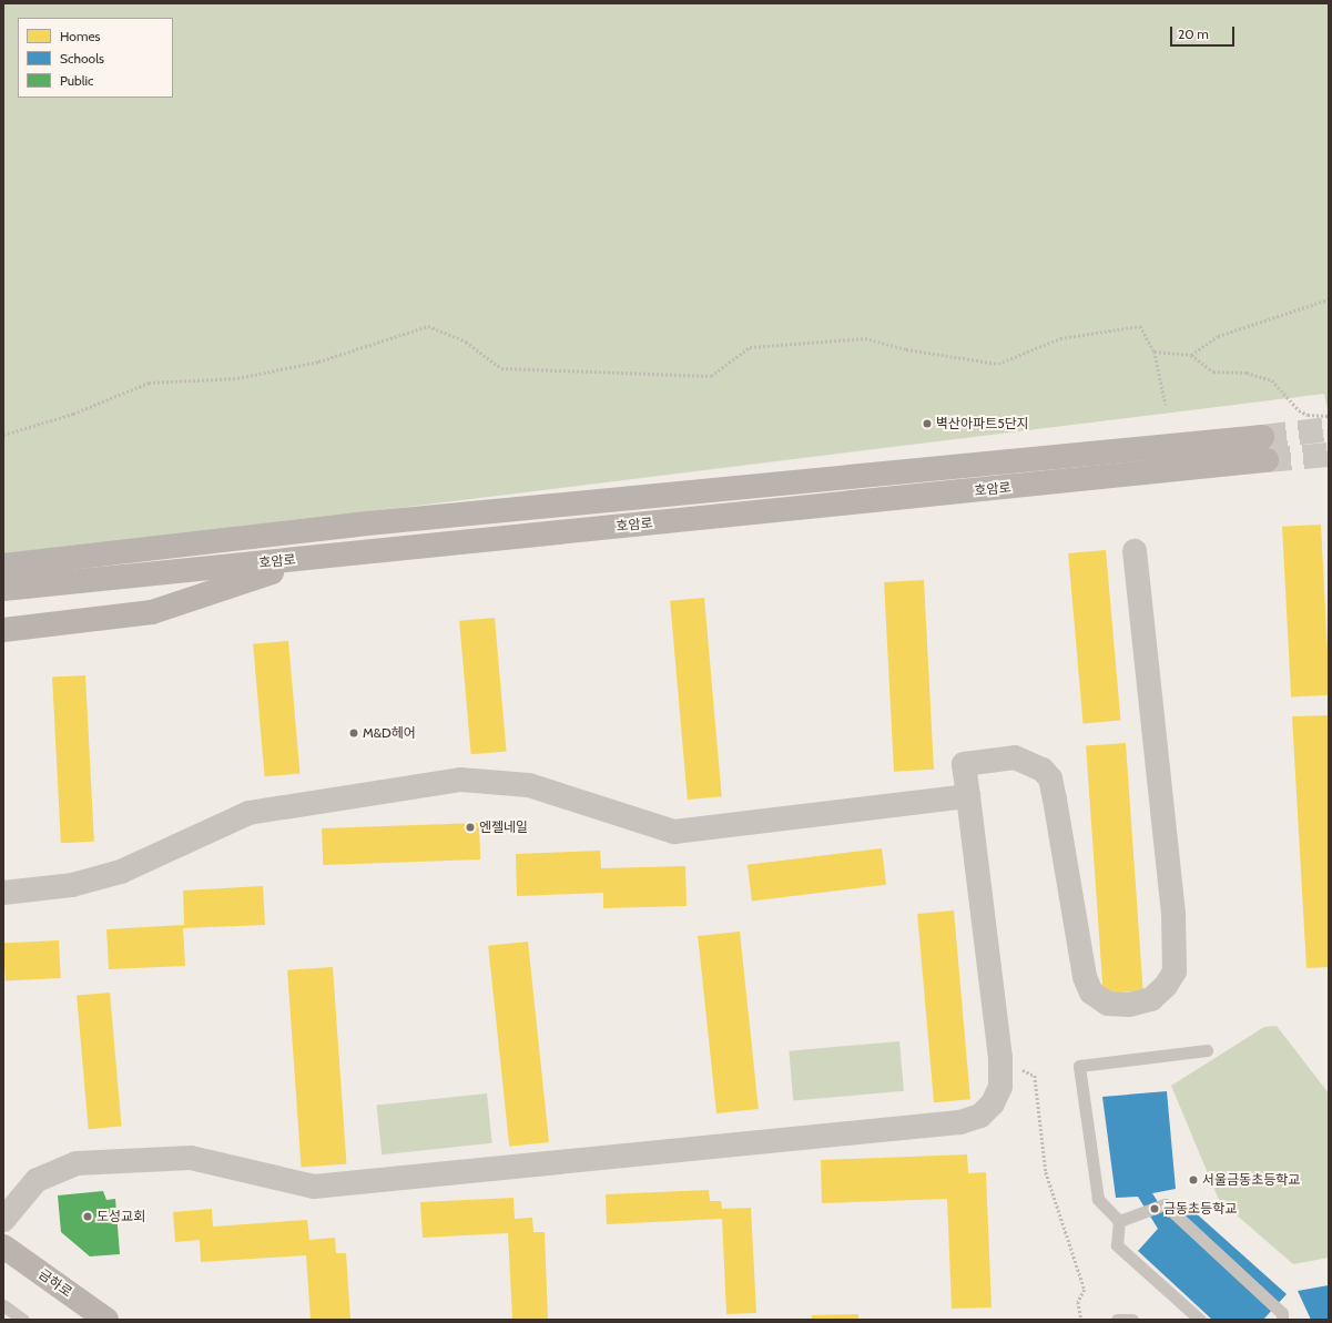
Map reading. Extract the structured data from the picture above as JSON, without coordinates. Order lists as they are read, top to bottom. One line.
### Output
{"streets":{"main road":["호암로","금하로"]},"places":["벽산아파트5단지","M&D헤어","엔젤네일","서울금동초등학교","금동초등학교","도성교회"],"legend":["Homes","Schools","Public"],"scale_bar":"20 m"}
